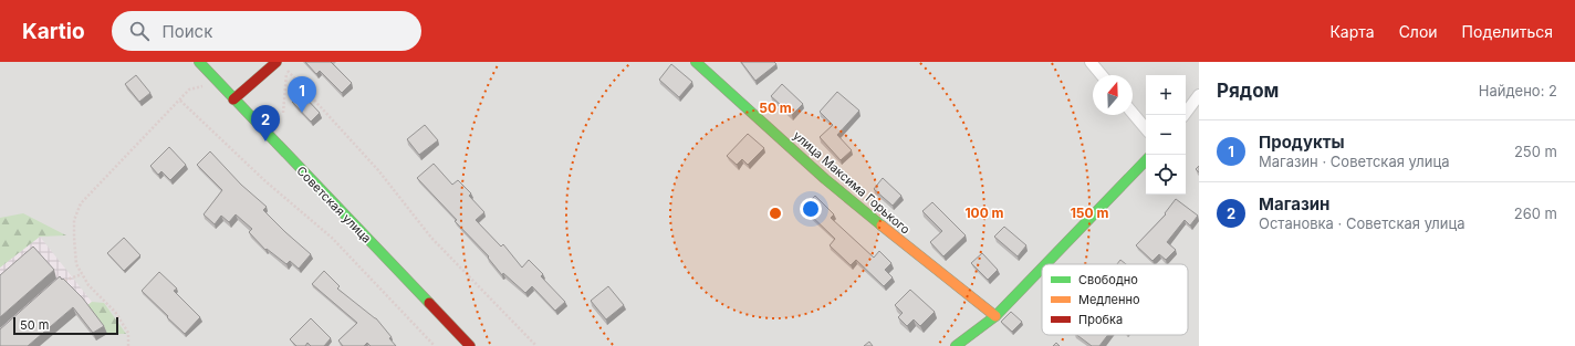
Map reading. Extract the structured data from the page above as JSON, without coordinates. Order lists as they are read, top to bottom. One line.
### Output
{"streets":{"street":["улица Максима Горького","Советская улица"]},"legend":["Свободно","Медленно","Пробка"],"scale_bar":"50 m","north":"top","page":{"header":"Kartio","search":"Поиск","nav":["Карта","Слои","Поделиться"],"heading":["Рядом","Найдено: 2"],"map_buttons":["+","−"],"pins":["1","2"],"list":[{"mark":"1","name":"Продукты","note":"Магазин · Советская улица","value":"250 m"},{"mark":"2","name":"Магазин","note":"Остановка · Советская улица","value":"260 m"}],"scale":"50 m"},"rings":["50 m","100 m","150 m"]}
